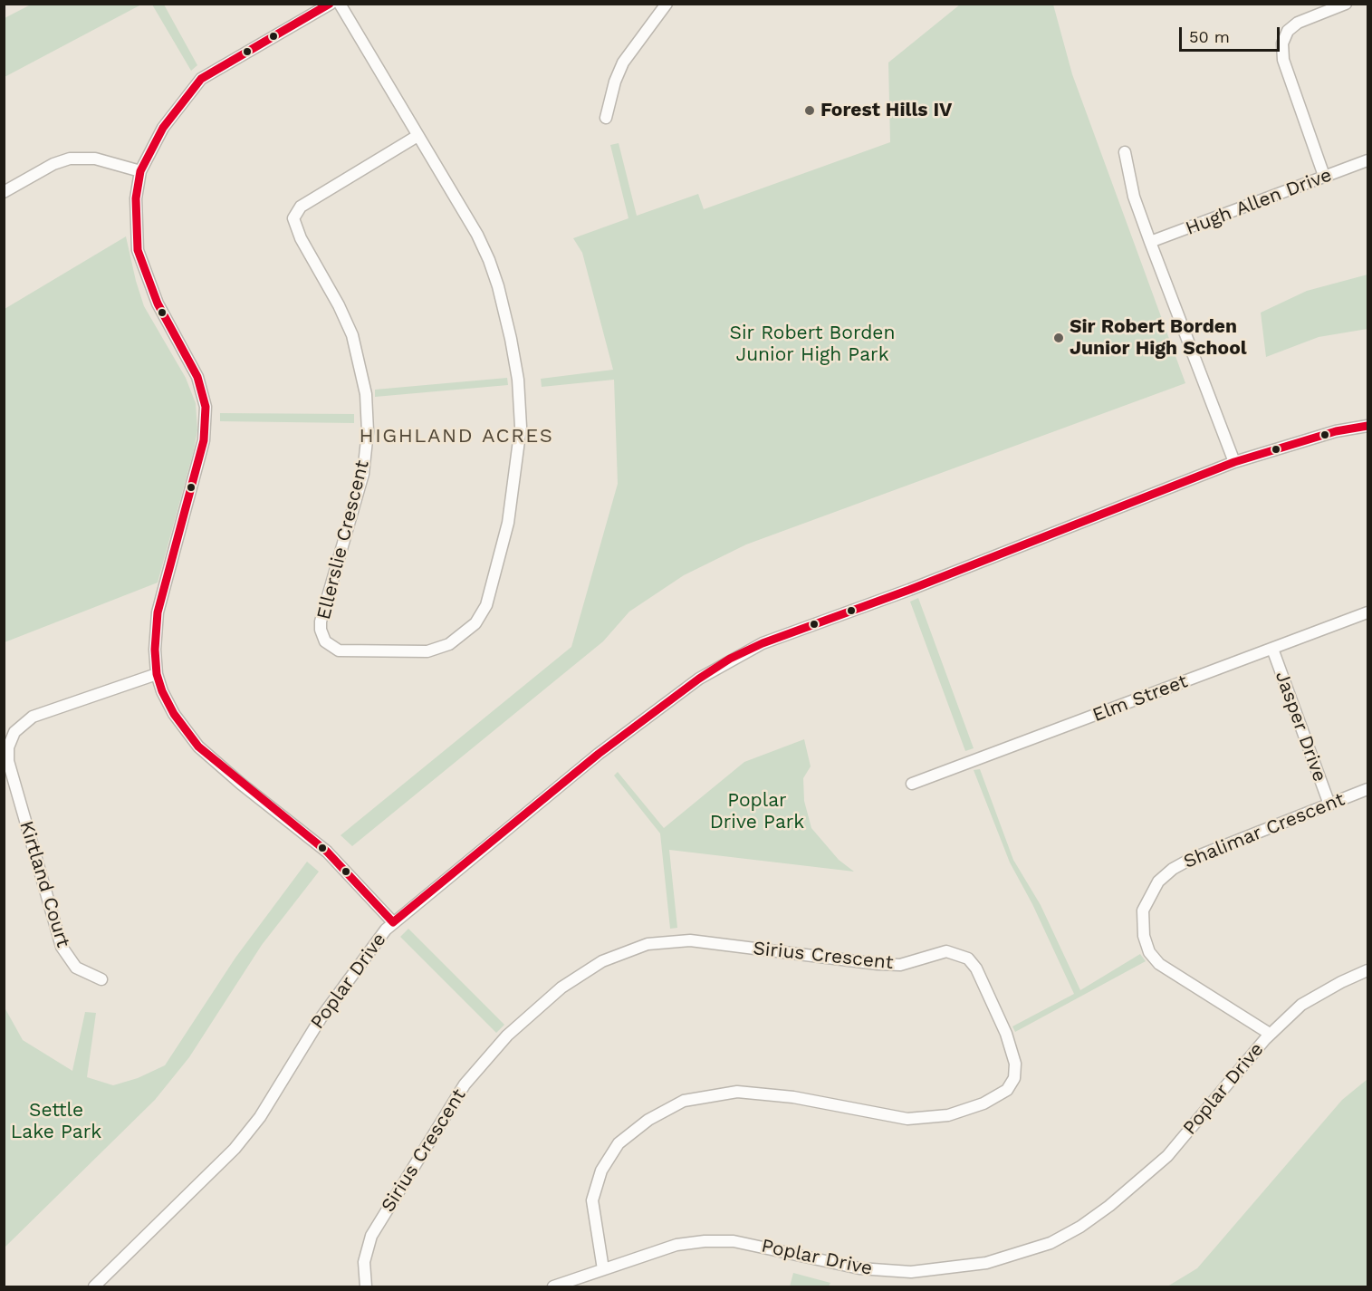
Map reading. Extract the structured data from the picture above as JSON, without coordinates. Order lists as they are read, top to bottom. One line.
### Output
{"streets":{"street":["Hugh Allen Drive","Ellerslie Crescent","Elm Street","Jasper Drive","Shalimar Crescent","Kirtland Court","Sirius Crescent","Poplar Drive"]},"crossings":[["Elm Street","Jasper Drive"],["Jasper Drive","Shalimar Crescent"],["Shalimar Crescent","Poplar Drive"],["Sirius Crescent","Poplar Drive"]],"districts":["HIGHLAND ACRES"],"parks":["Sir Robert Borden Junior High Park","Poplar Drive Park","Settle Lake Park"],"places":["Forest Hills IV","Sir Robert Borden Junior High School"],"scale_bar":"50 m"}
